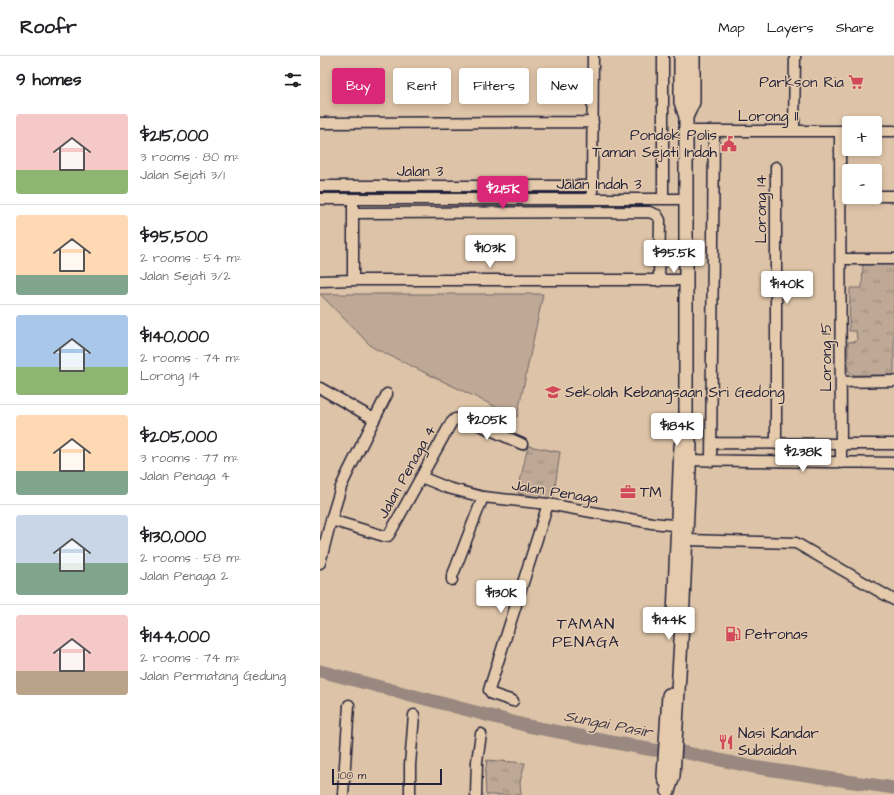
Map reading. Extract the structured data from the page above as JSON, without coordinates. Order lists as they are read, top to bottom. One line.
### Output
{"streets":{"street":["Lorong 11","Jalan 3","Jalan Indah 3","Lorong 14","Lorong 15","Jalan Penaga 4","Jalan Penaga"]},"crossings":[["Jalan Penaga 4","Jalan Penaga"]],"districts":["TAMAN PENAGA"],"water":["Sungai Pasir"],"places":{"supermarket":["Parkson Ria"],"public building":["Pondok Polis Taman Sejati Indah"],"school or university":["Sekolah Kebangsaan Sri Gedong"],"office":["TM"],"fuel station":["Petronas"],"restaurant":["Nasi Kandar Subaidah"]},"scale_bar":"100 m","page":{"header":"Roofr","nav":["Map","Layers","Share"],"heading":"9 homes","chip":["Buy","Rent","Filters","New"],"list":[{"name":"$215,000","note":"3 rooms · 80 m² · Jalan Sejati 3/1"},{"name":"$95,500","note":"2 rooms · 54 m² · Jalan Sejati 3/2"},{"name":"$140,000","note":"2 rooms · 74 m² · Lorong 14"},{"name":"$205,000","note":"3 rooms · 77 m² · Jalan Penaga 4"},{"name":"$130,000","note":"2 rooms · 58 m² · Jalan Penaga 2"},{"name":"$144,000","note":"2 rooms · 74 m² · Jalan Permatang Gedung"}],"map_buttons":["+","−"],"price":["$215K","$103K","$95.5K","$140K","$205K","$184K","$238K","$130K","$144K"],"scale":"100 m"}}
